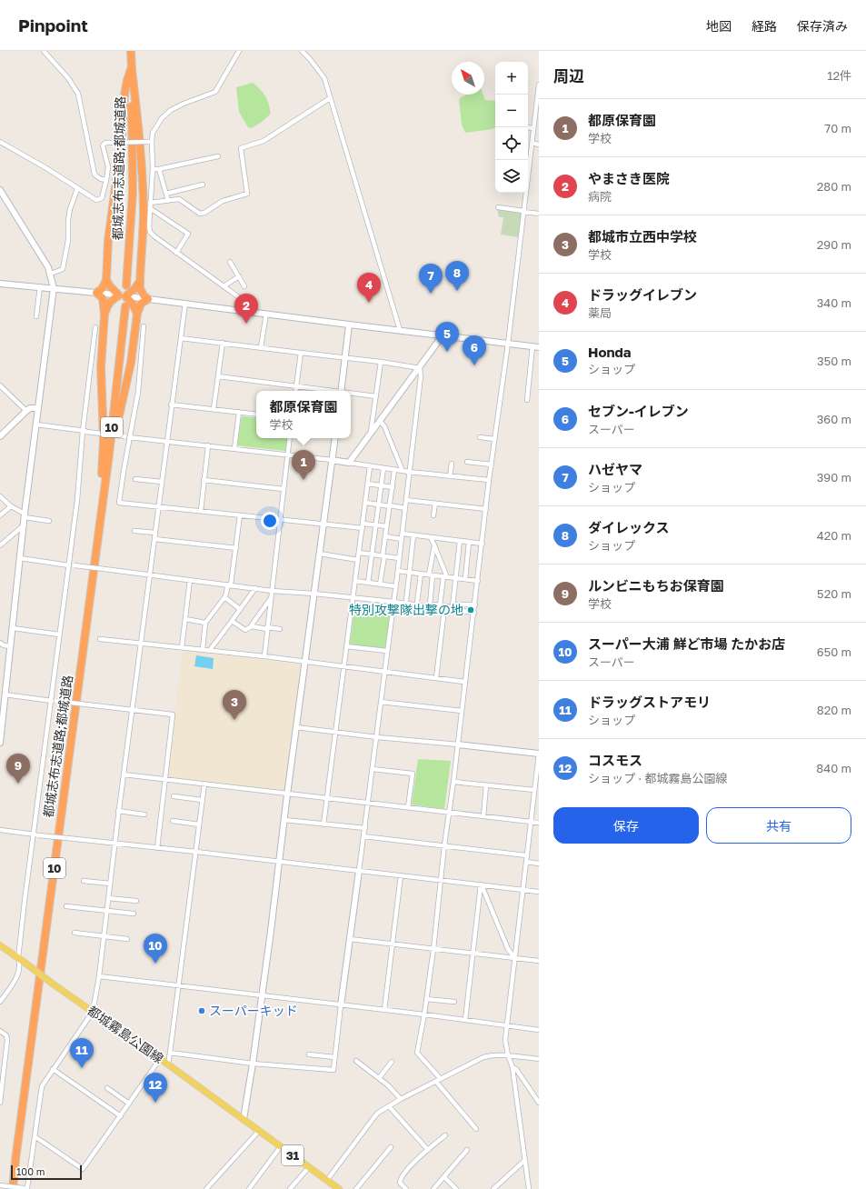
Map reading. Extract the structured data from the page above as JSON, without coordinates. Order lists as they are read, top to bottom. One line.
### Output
{"streets":{"highway":["都城志布志道路;都城道路","10"],"main road":["都城霧島公園線","31"]},"places":["特別攻撃隊出撃の地","スーパーキッド"],"scale_bar":"100 m","north":"top left","page":{"header":"Pinpoint","nav":["地図","経路","保存済み"],"heading":["周辺","12件"],"map_buttons":["+","−"],"list":[{"mark":"1","name":"都原保育園","note":"学校","value":"70 m"},{"mark":"2","name":"やまさき医院","note":"病院","value":"280 m"},{"mark":"3","name":"都城市立西中学校","note":"学校","value":"290 m"},{"mark":"4","name":"ドラッグイレブン","note":"薬局","value":"340 m"},{"mark":"5","name":"Honda","note":"ショップ","value":"350 m"},{"mark":"6","name":"セブン-イレブン","note":"スーパー","value":"360 m"},{"mark":"7","name":"ハゼヤマ","note":"ショップ","value":"390 m"},{"mark":"8","name":"ダイレックス","note":"ショップ","value":"420 m"},{"mark":"9","name":"ルンビニもちお保育園","note":"学校","value":"520 m"},{"mark":"10","name":"スーパー大浦 鮮ど市場 たかお店","note":"スーパー","value":"650 m"},{"mark":"11","name":"ドラッグストアモリ","note":"ショップ","value":"820 m"},{"mark":"12","name":"コスモス","note":"ショップ · 都城霧島公園線","value":"840 m"}],"pins":["8","7","4","2","5","6","1","3","9","10","11","12"],"popup":["都原保育園","学校"],"buttons":["保存","共有"],"scale":"100 m"}}
